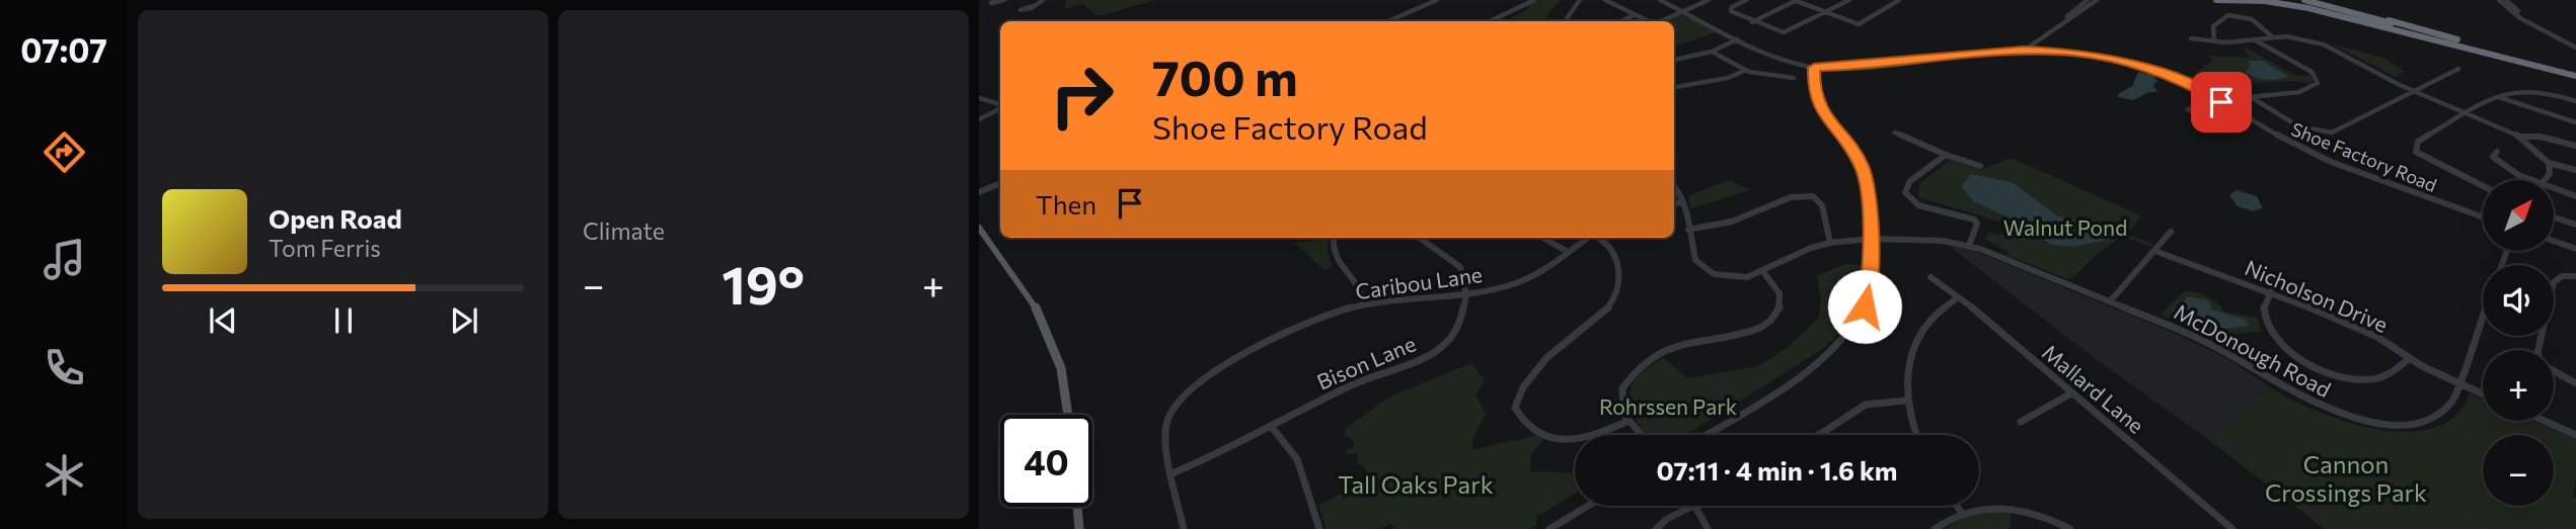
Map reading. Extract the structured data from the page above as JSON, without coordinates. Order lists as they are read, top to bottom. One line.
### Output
{"streets":{"street":["Shoe Factory Road","Caribou Lane","Nicholson Drive","McDonough Road","Bison Lane","Mallard Lane"]},"crossings":[["Caribou Lane","Bison Lane"],["Nicholson Drive","McDonough Road"]],"parks":["Walnut Pond","Rohrssen Park","Cannon Crossings Park","Tall Oaks Park"],"north":"top right","page":{"tabs":"07:07","tile":"Climate","turn":["700 m","Shoe Factory Road"],"then":"Then","map_buttons":["+","−"],"song":["Open Road","Tom Ferris"],"heat":["−","19°","+"],"limit":"40","trip":"07:11 · 4 min · 1.6 km"}}
